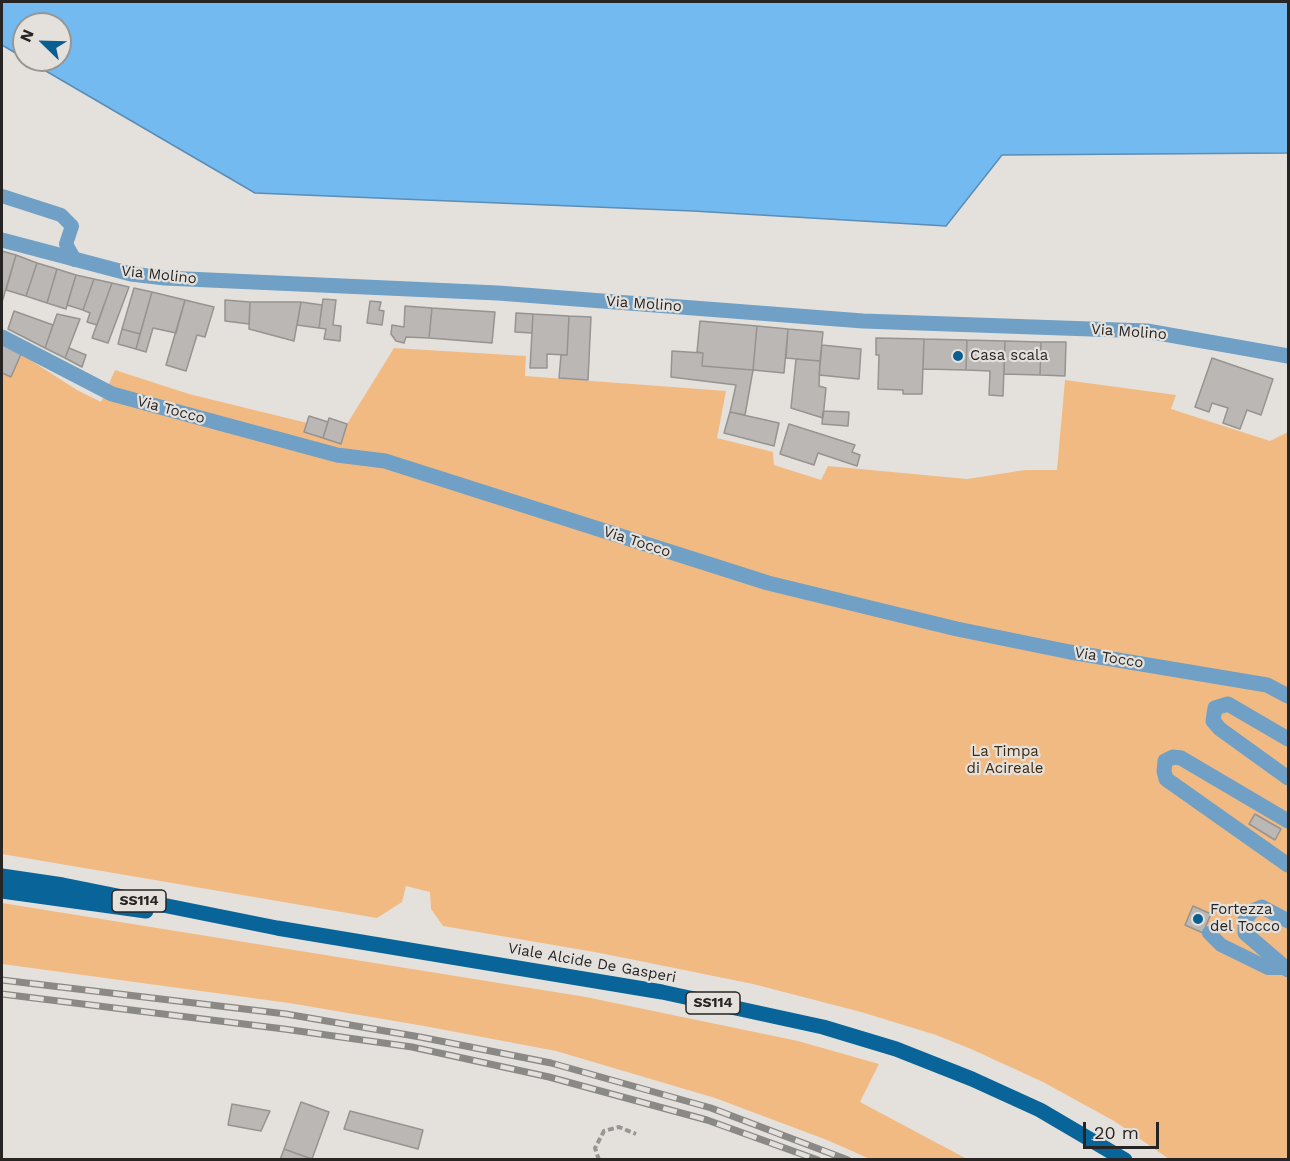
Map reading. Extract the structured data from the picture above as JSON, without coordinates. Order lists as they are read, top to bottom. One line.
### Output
{"streets":{"main road":["SS114","Viale Alcide De Gasperi"],"street":["Via Molino","Via Tocco"]},"parks":["La Timpa di Acireale"],"places":["Casa scala","Fortezza del Tocco"],"scale_bar":"20 m","north":"top left"}
